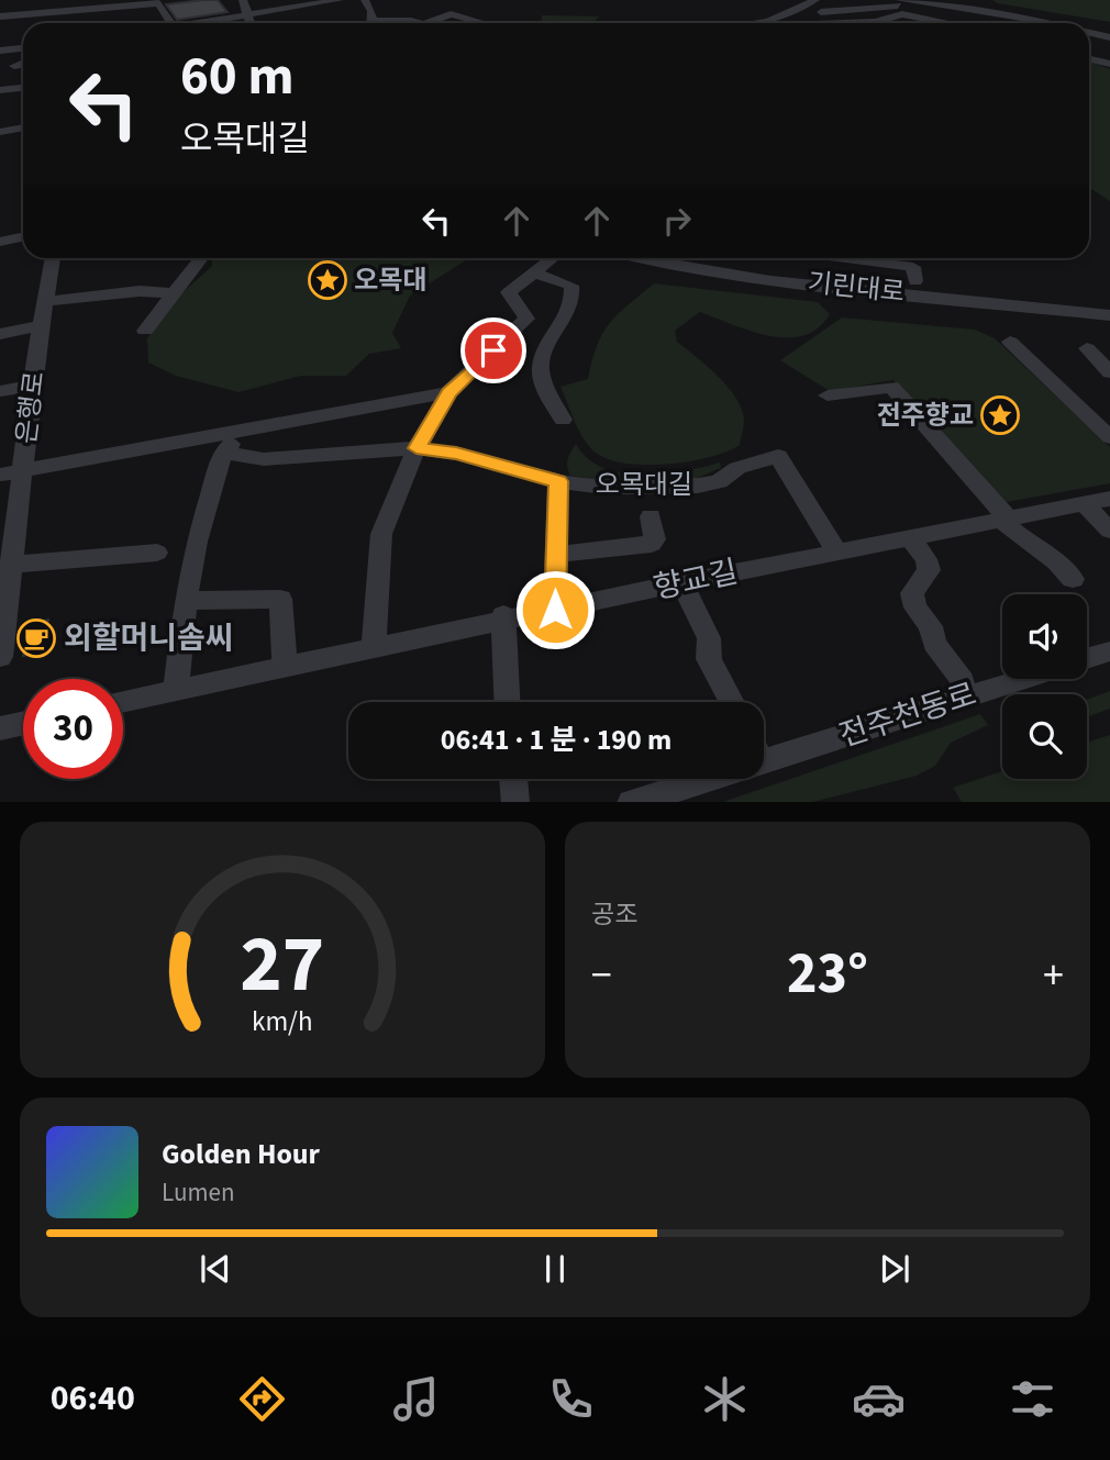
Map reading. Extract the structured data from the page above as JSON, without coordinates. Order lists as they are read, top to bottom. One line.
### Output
{"streets":{"street":["기린대로","은행로","오목대길","향교길","전주천동로"]},"crossings":[["오목대길","향교길"],["향교길","전주천동로"]],"places":{"place":["오목대","전주향교"],"cafe":["외할머니솜씨"]},"page":{"turn":["60 m","오목대길"],"limit":"30","trip":"06:41 · 1 분 · 190 m","tile":"공조","heat":["−","23°","+"],"song":["Golden Hour","Lumen"],"tabs":"06:40","gauge":["27","km/h"]}}
